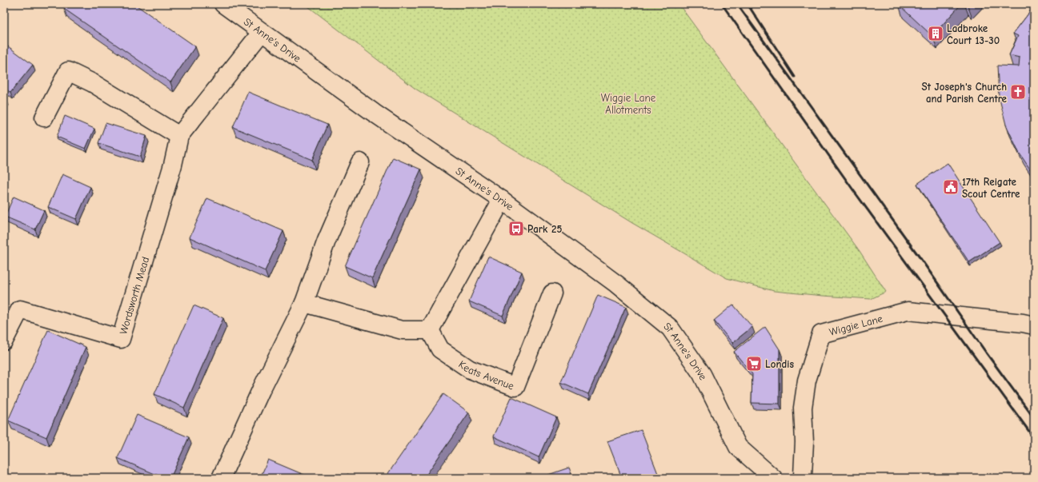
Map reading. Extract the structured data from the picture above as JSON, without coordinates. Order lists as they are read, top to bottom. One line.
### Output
{"streets":{"street":["St Anne's Drive","Wordsworth Mead","Wiggie Lane","Keats Avenue"]},"crossings":[["St Anne's Drive","Wordsworth Mead"]],"parks":["Wiggie Lane Allotments"],"places":{"building":["Ladbroke Court 13-30"],"church":["St Joseph's Church and Parish Centre"],"public building":["17th Reigate Scout Centre"],"bus stop":["Park 25"],"supermarket":["Londis"]}}
